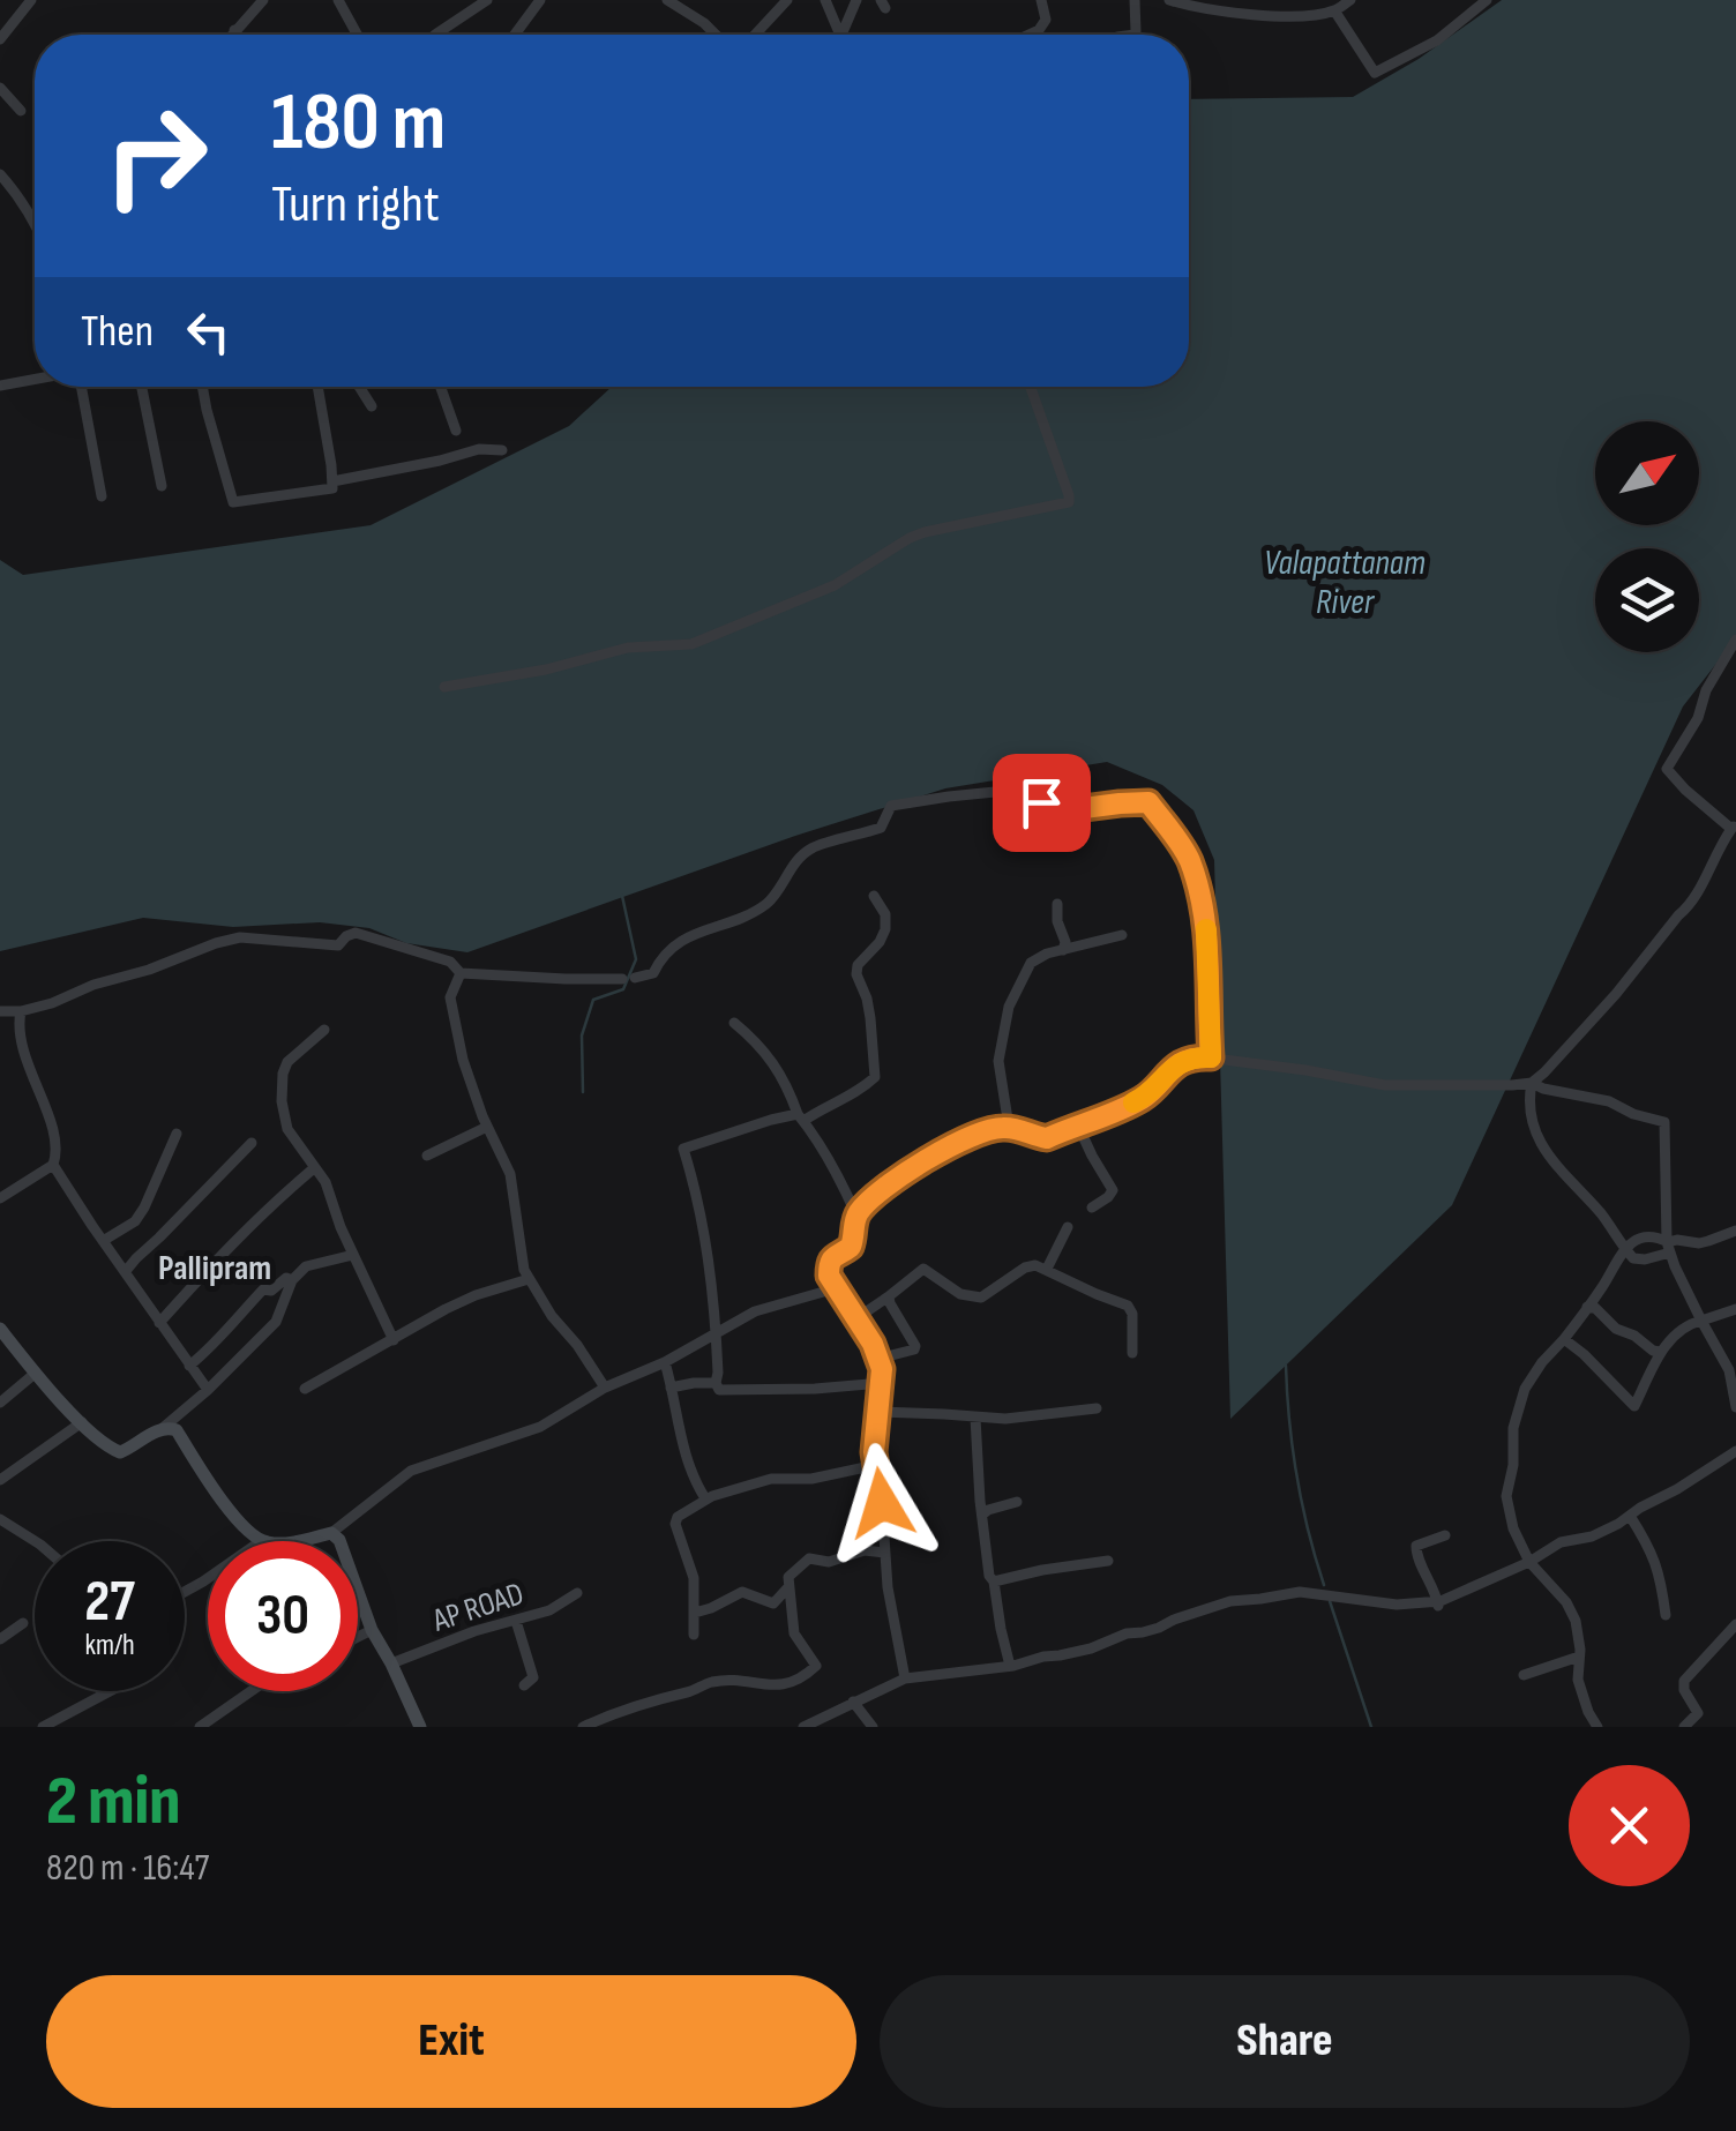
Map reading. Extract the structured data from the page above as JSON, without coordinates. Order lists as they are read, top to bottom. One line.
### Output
{"streets":{"street":["AP ROAD"]},"districts":["Pallipram"],"water":["Valapattanam River"],"north":"top right","page":{"turn":["180 m","Turn right"],"then":"Then","speed":"27 km/h","limit":"30","heading":["2 min","820 m · 16:47"],"buttons":["Exit","Share"]}}
